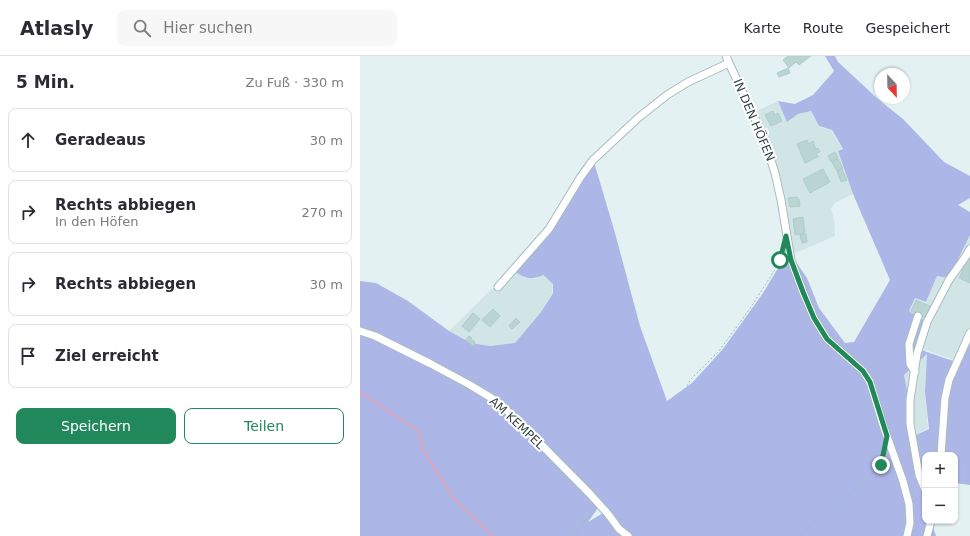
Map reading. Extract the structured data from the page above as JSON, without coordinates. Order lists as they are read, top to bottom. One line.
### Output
{"streets":{"street":["IN DEN HÖFEN","AM KEMPEL"]},"north":"bottom","page":{"header":"Atlasly","search":"Hier suchen","nav":["Karte","Route","Gespeichert"],"heading":["5 Min.","Zu Fuß · 330 m"],"list":[["Geradeaus","30 m"],["Rechts abbiegen","In den Höfen","270 m"],["Rechts abbiegen","30 m"],"Ziel erreicht"],"buttons":["Speichern","Teilen"],"map_buttons":["+","−"]}}
